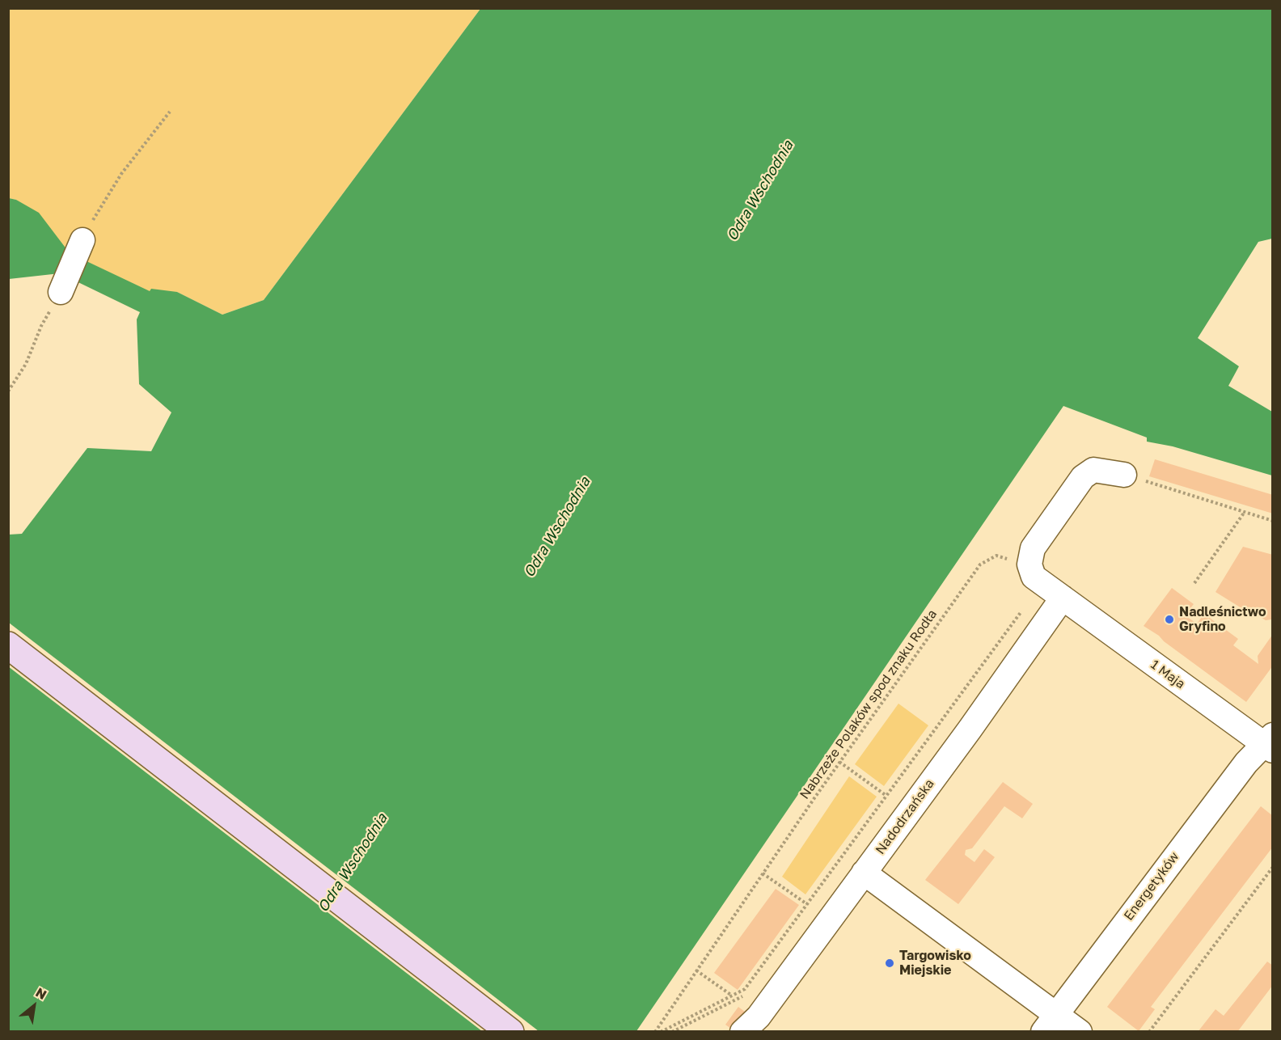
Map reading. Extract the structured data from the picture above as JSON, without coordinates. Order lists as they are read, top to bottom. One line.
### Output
{"streets":{"street":["1 Maja","Nadodrzańska","Energetyków"],"path":["Nabrzeże Polaków spod znaku Rodła"]},"crossings":[["1 Maja","Nadodrzańska"],["1 Maja","Energetyków"]],"water":["Odra Wschodnia"],"places":["Nadleśnictwo Gryfino","Targowisko Miejskie"],"north":"top right"}
